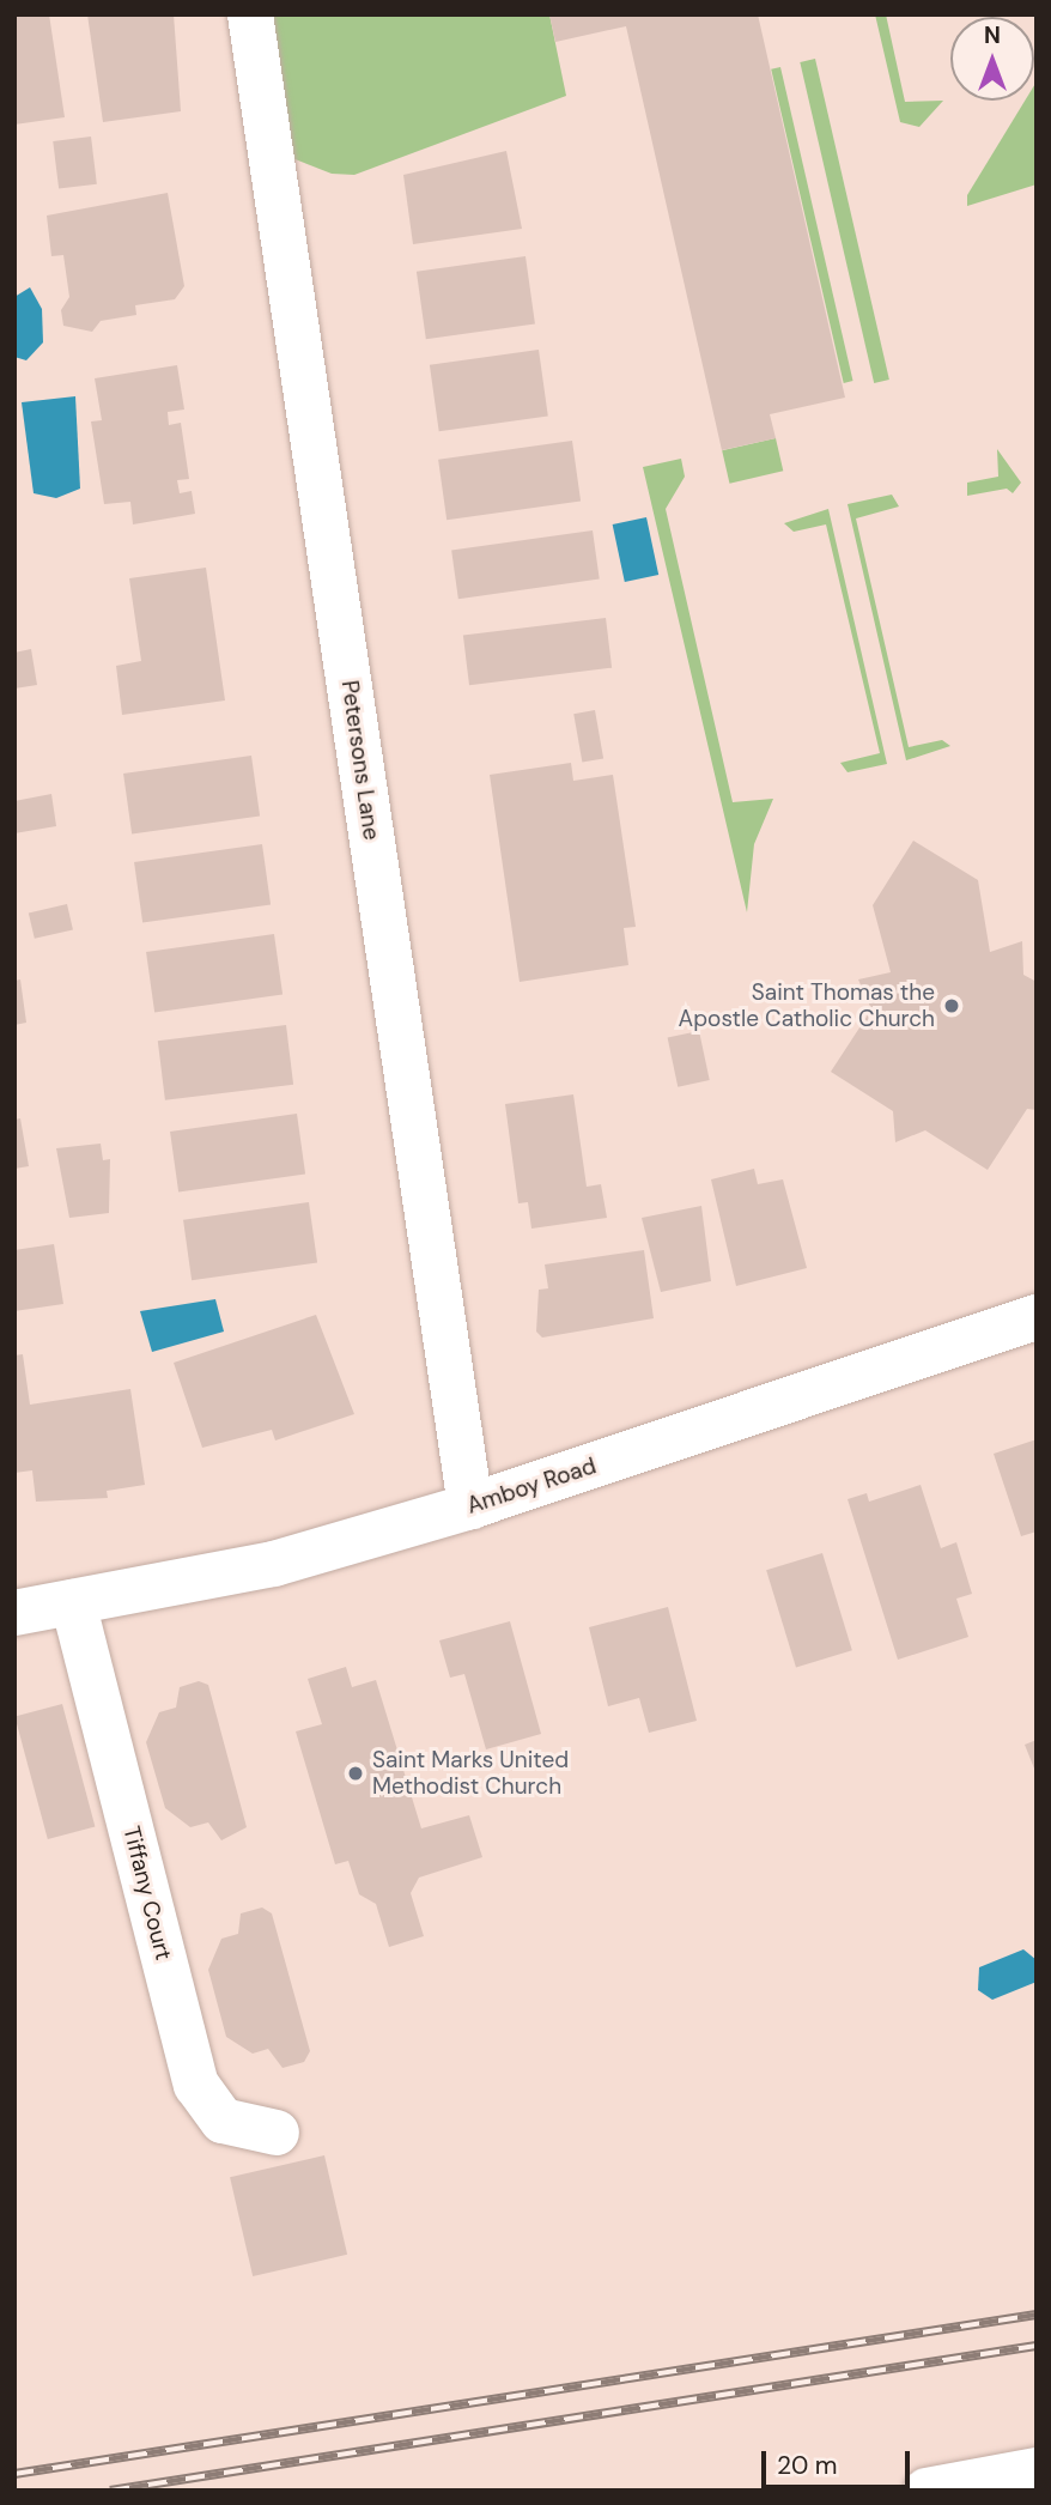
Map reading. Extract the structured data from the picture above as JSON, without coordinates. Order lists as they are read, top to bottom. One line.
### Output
{"streets":{"street":["Petersons Lane","Amboy Road","Tiffany Court"]},"crossings":[["Petersons Lane","Amboy Road"],["Amboy Road","Tiffany Court"]],"places":["Saint Thomas the Apostle Catholic Church","Saint Marks United Methodist Church"],"scale_bar":"20 m","north":"top"}
